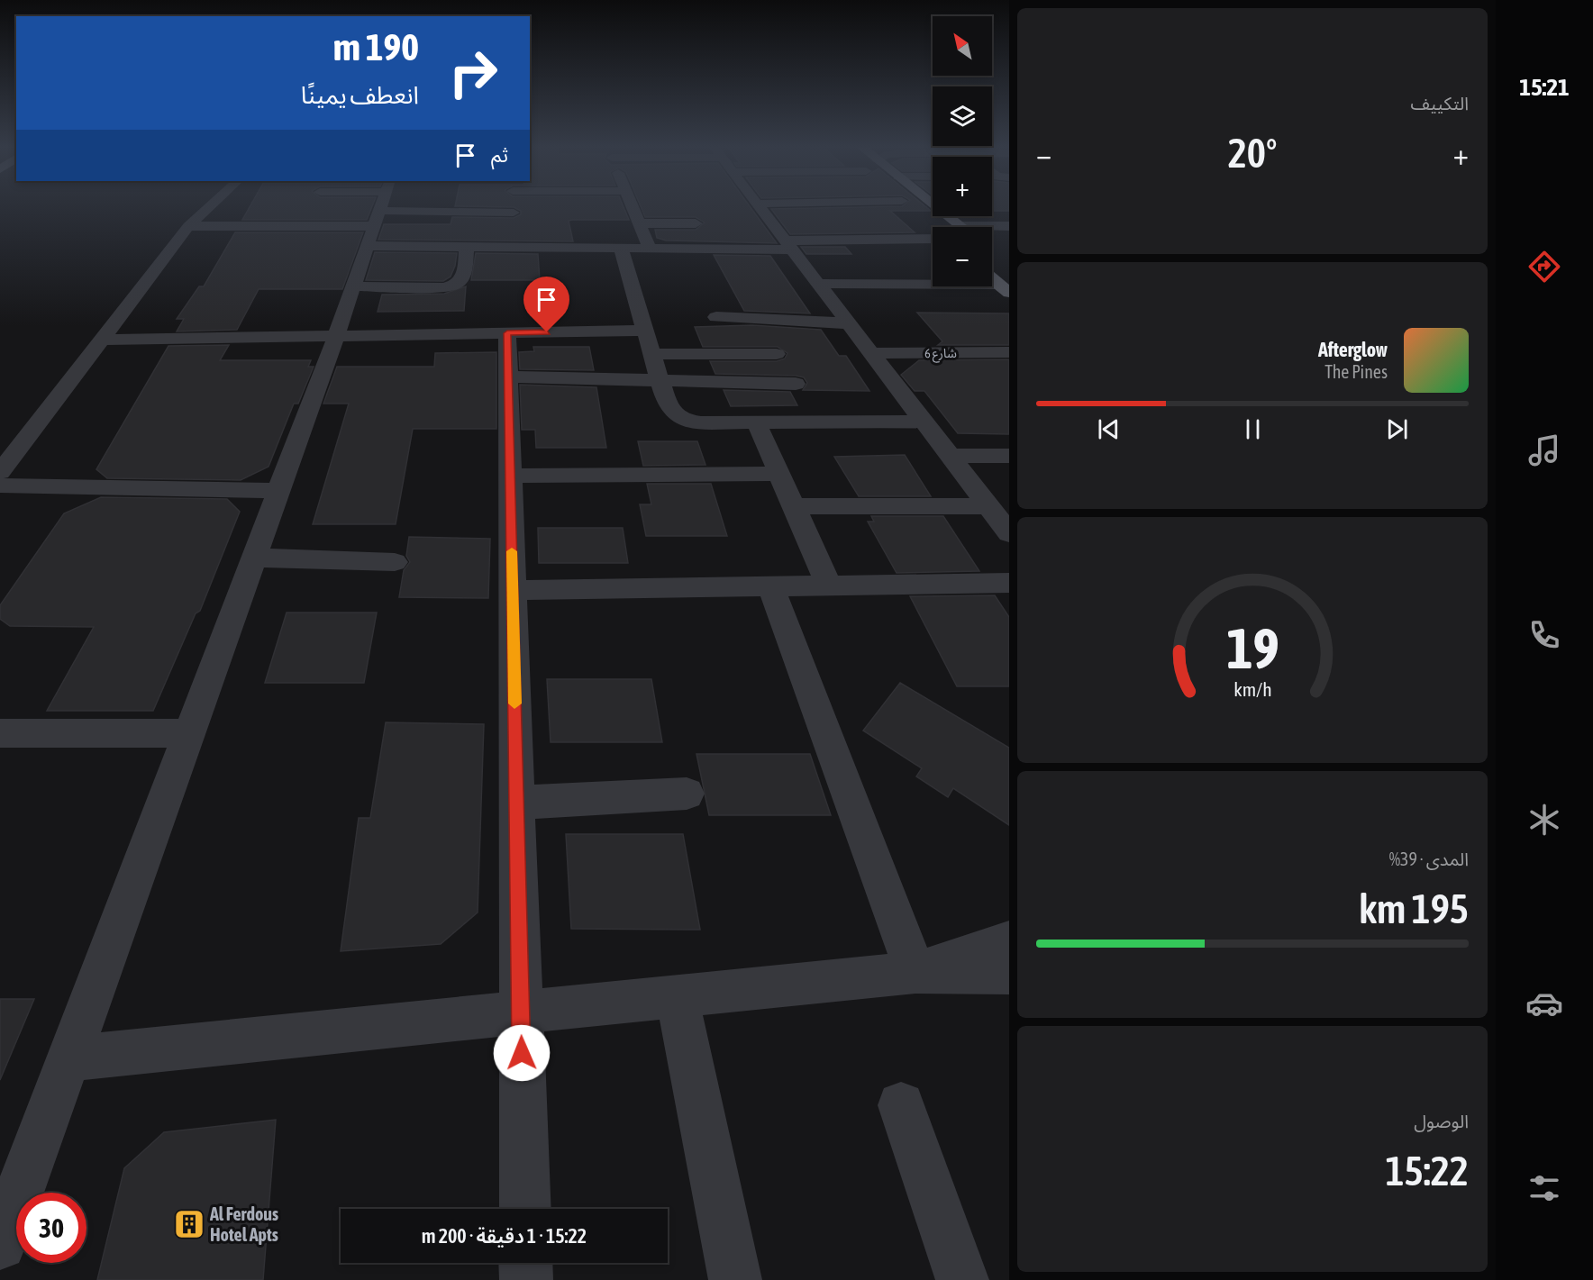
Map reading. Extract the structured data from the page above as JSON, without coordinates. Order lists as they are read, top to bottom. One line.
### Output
{"streets":{"street":["شارع 6"]},"places":{"building":["Al Ferdous Hotel Apts"]},"north":"top left","page":{"tabs":"15:21","tile":["التكييف",["المدى · 39%","195 km"],["الوصول","15:22"]],"map_buttons":["+","−"],"turn":["190 m","انعطف يمينًا"],"then":"ثم","heat":["−","20°","+"],"song":["Afterglow","The Pines"],"limit":"30","trip":"15:22 · 1 دقيقة · 200 m","gauge":["19","km/h"]}}
